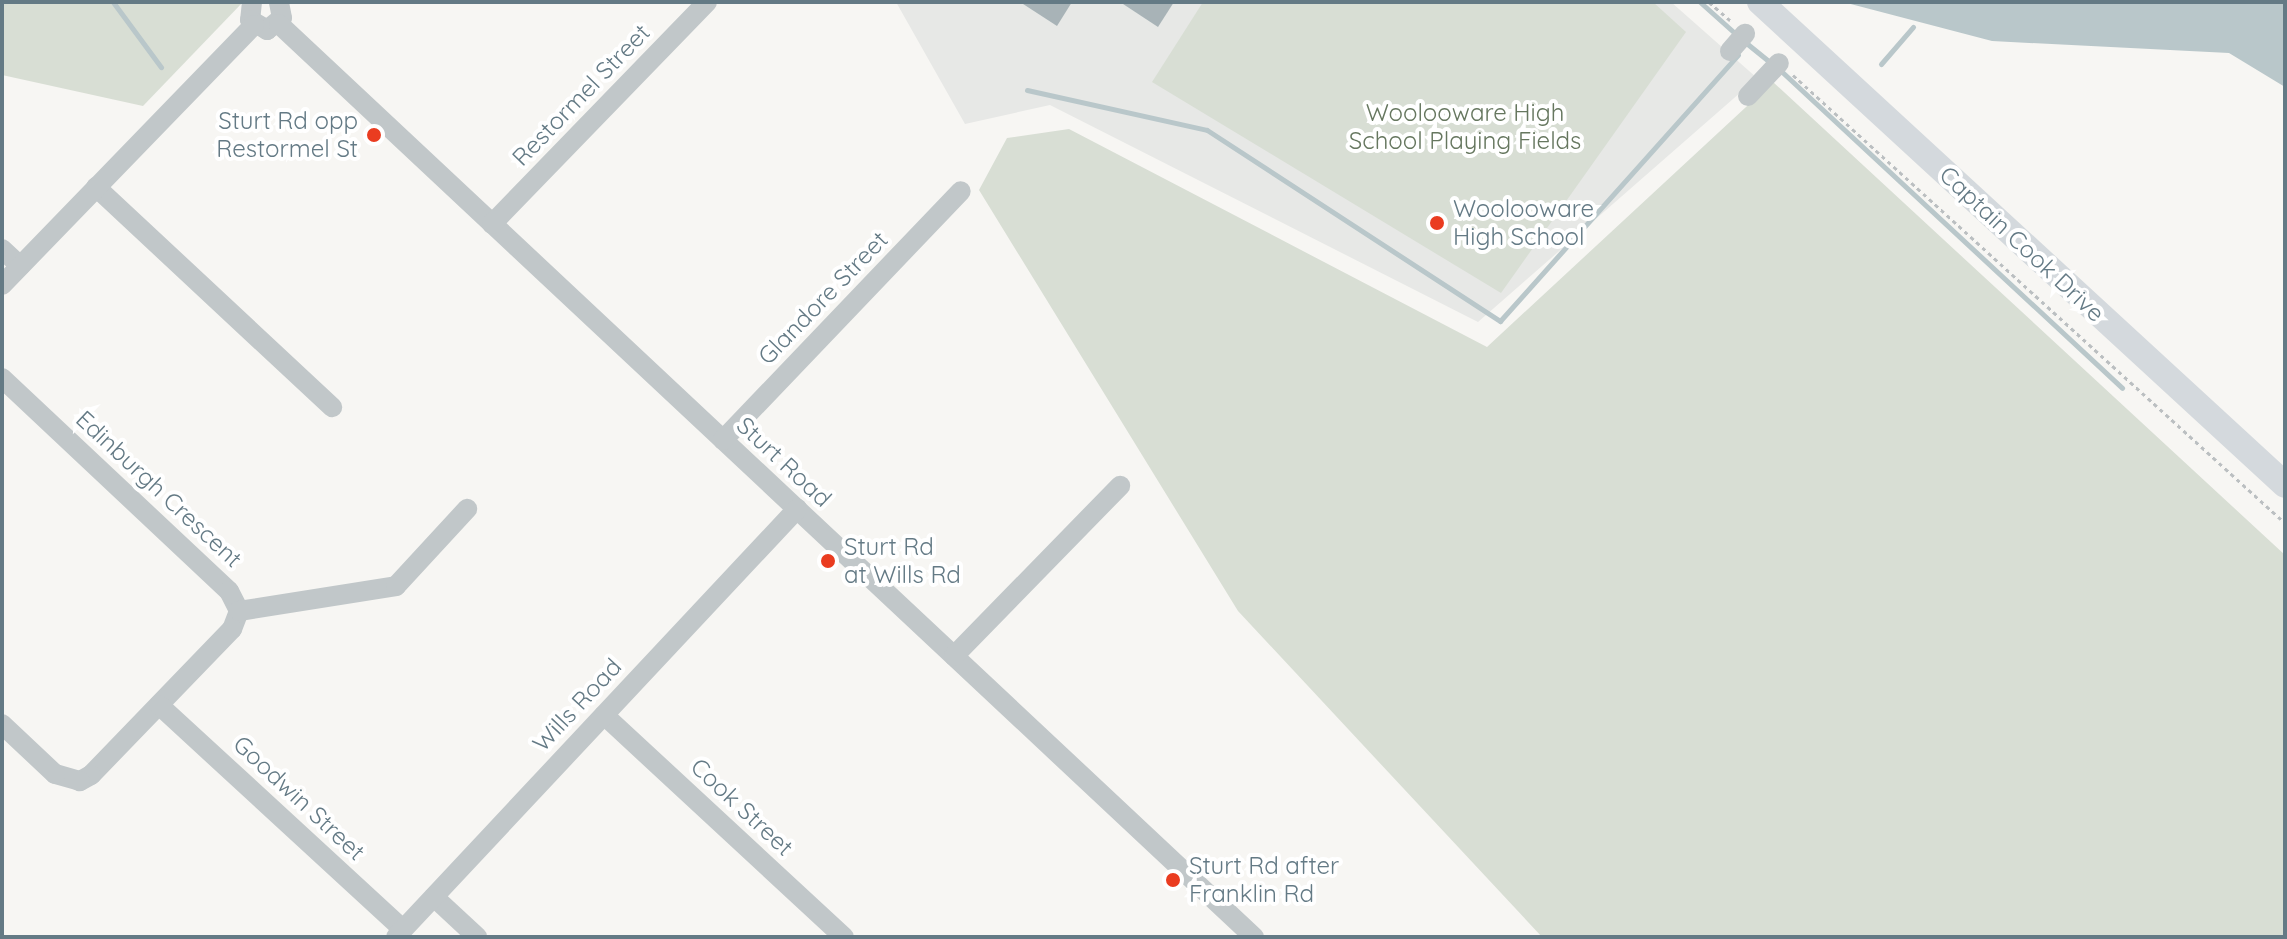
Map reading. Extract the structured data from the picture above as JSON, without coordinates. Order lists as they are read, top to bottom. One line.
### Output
{"streets":{"main road":["Captain Cook Drive"],"street":["Restormel Street","Glandore Street","Sturt Road","Edinburgh Crescent","Wills Road","Goodwin Street","Cook Street"]},"crossings":[["Restormel Street","Sturt Road"],["Glandore Street","Sturt Road"],["Sturt Road","Wills Road"],["Wills Road","Goodwin Street"],["Wills Road","Cook Street"]],"parks":["Woolooware High School Playing Fields"],"places":["Sturt Rd opp Restormel St","Woolooware High School","Sturt Rd at Wills Rd","Sturt Rd after Franklin Rd"]}
